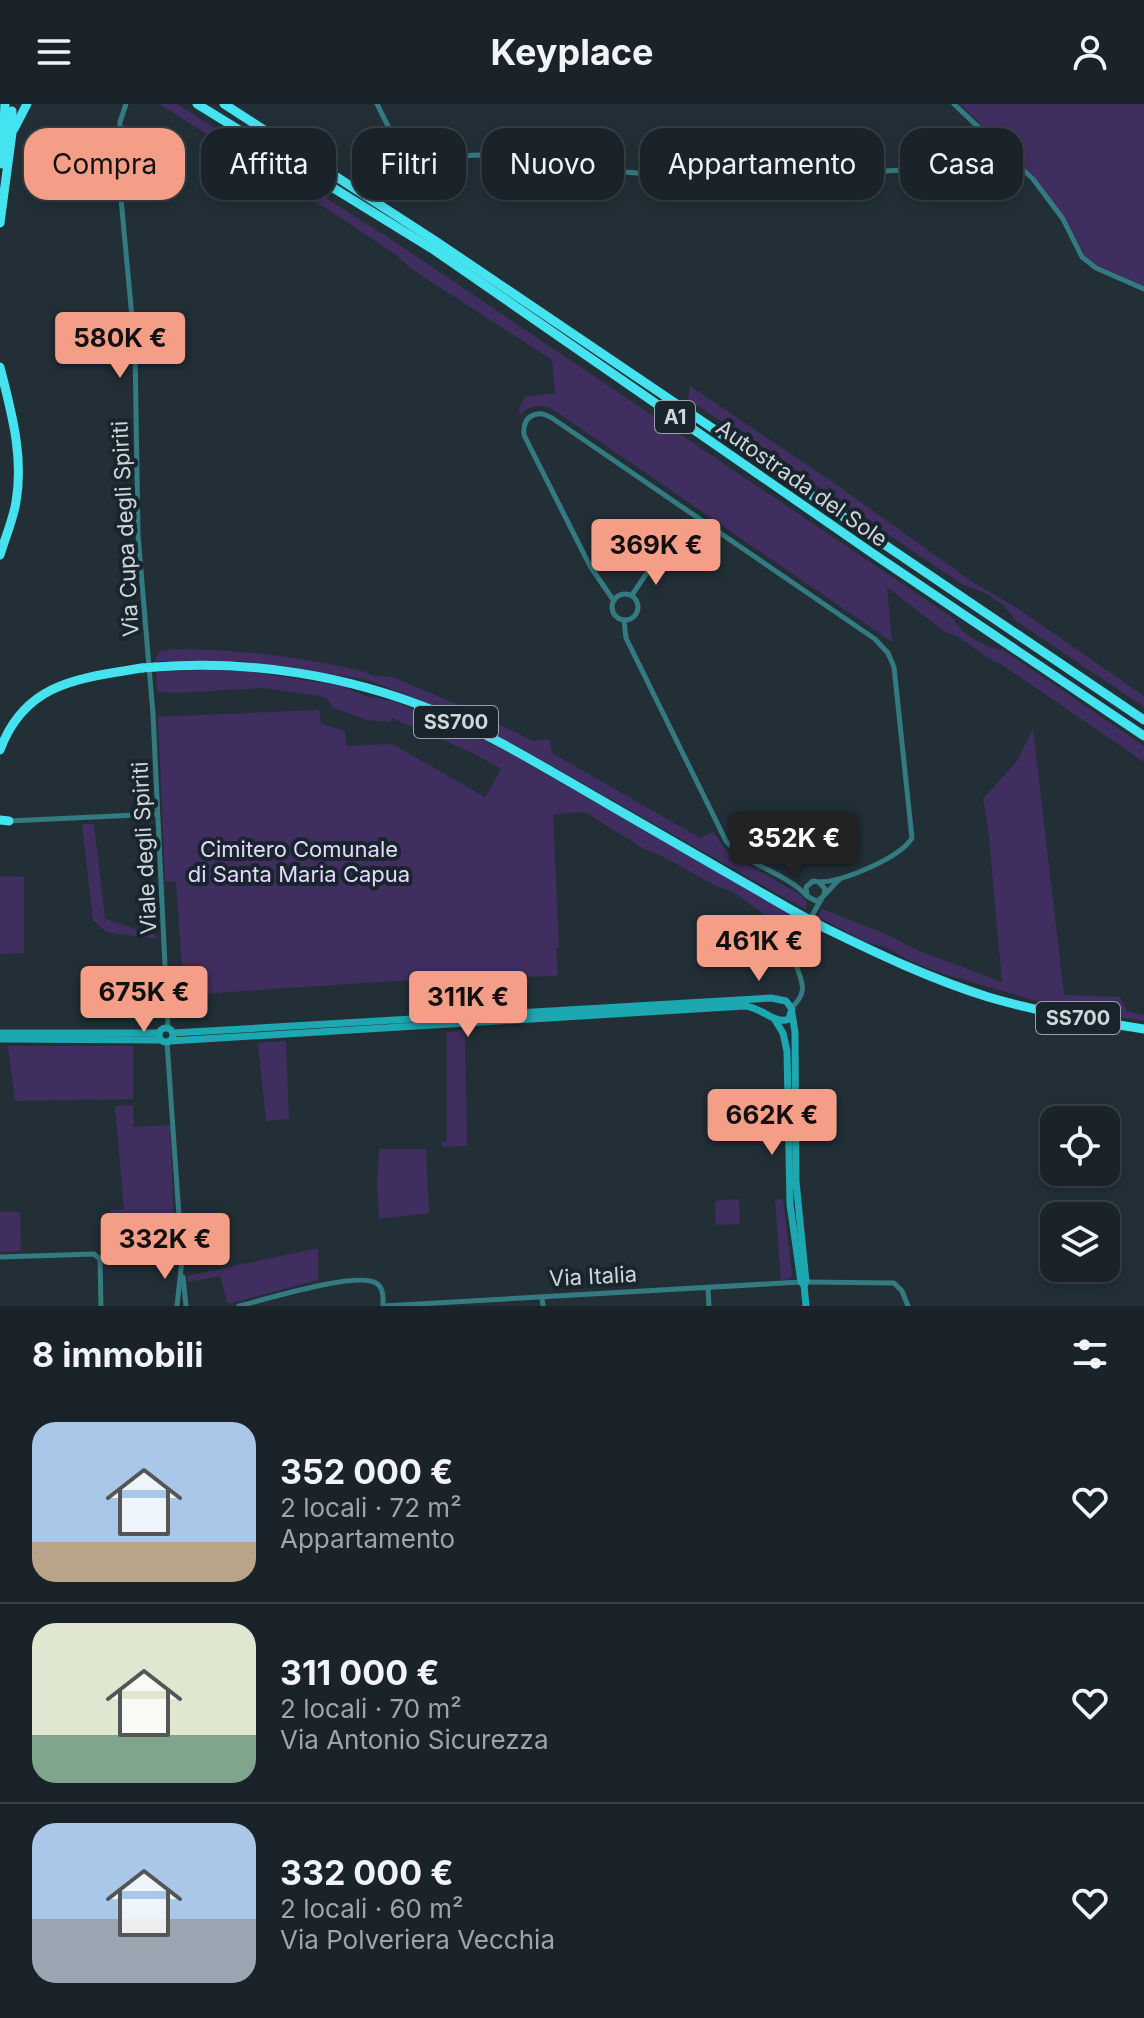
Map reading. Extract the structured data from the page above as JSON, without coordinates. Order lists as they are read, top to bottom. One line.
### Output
{"streets":{"highway":["A1","Autostrada del Sole","SS700"],"street":["Via Cupa degli Spiriti","Viale degli Spiriti","Via Italia"]},"crossings":[["Via Cupa degli Spiriti","Viale degli Spiriti"]],"parks":["Cimitero Comunale di Santa Maria Capua"],"page":{"header":"Keyplace","chip":["Compra","Affitta","Filtri","Nuovo","Appartamento","Casa"],"price":["580K €","369K €","352K €","461K €","675K €","311K €","662K €","332K €"],"heading":"8 immobili","list":[{"name":"352 000 €","note":"2 locali · 72 m² · Appartamento"},{"name":"311 000 €","note":"2 locali · 70 m² · Via Antonio Sicurezza"},{"name":"332 000 €","note":"2 locali · 60 m² · Via Polveriera Vecchia"}]}}
